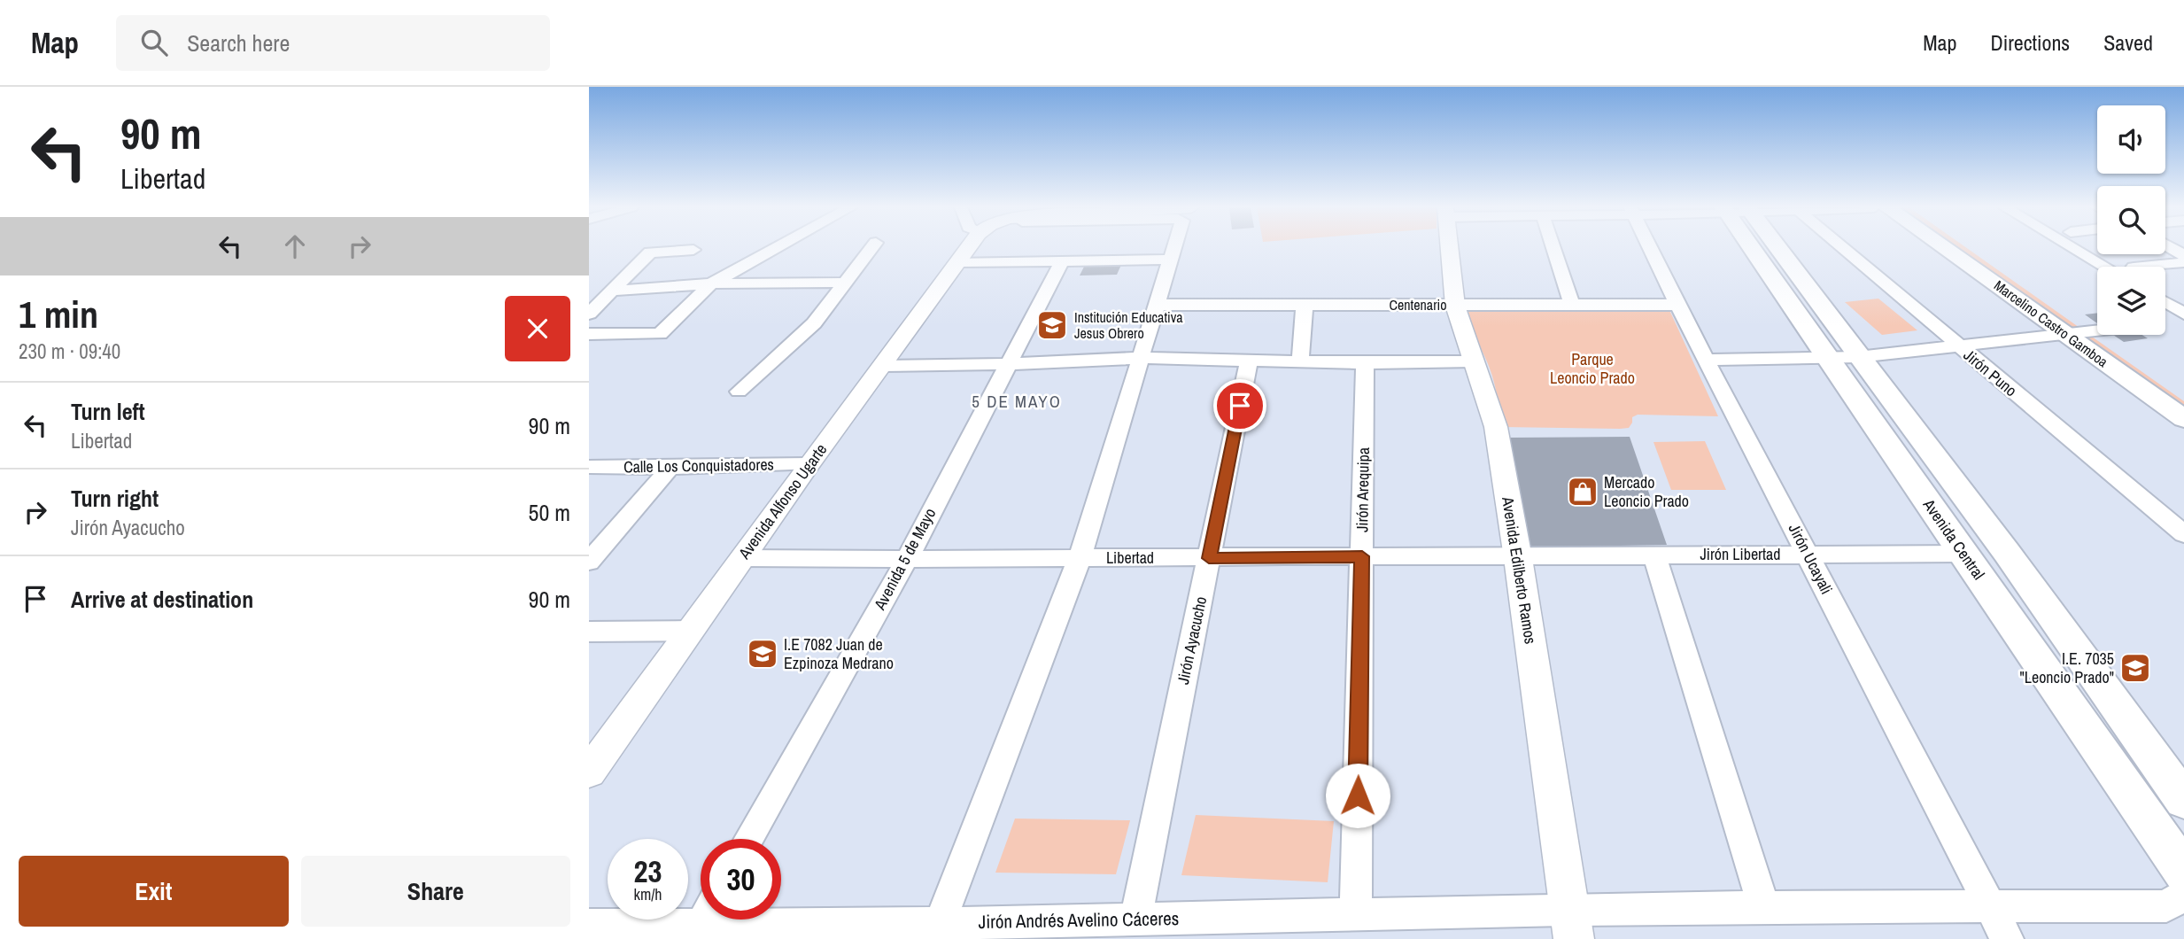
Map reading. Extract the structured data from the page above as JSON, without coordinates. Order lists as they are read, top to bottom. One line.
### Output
{"streets":{"main road":["Marcelino Castro Gamboa","Avenida Central"],"street":["Centenario","Jirón Puno","Calle Los Conquistadores","Jirón Arequipa","Avenida Alfonso Ugarte","Jirón Libertad","Libertad","Avenida 5 de Mayo","Jirón Ucayali","Avenida Edilberto Ramos","Jirón Ayacucho","Jirón Andrés Avelino Cáceres"]},"crossings":[["Centenario","Jirón Ucayali"],["Centenario","Avenida Edilberto Ramos"],["Calle Los Conquistadores","Avenida Alfonso Ugarte"],["Jirón Arequipa","Libertad"],["Jirón Arequipa","Jirón Andrés Avelino Cáceres"],["Avenida Alfonso Ugarte","Libertad"],["Avenida Central","Jirón Libertad"],["Jirón Libertad","Libertad"],["Jirón Libertad","Jirón Ucayali"],["Jirón Libertad","Avenida Edilberto Ramos"],["Libertad","Avenida 5 de Mayo"],["Libertad","Avenida Edilberto Ramos"],["Libertad","Jirón Ayacucho"],["Jirón Ucayali","Jirón Andrés Avelino Cáceres"],["Avenida Edilberto Ramos","Jirón Andrés Avelino Cáceres"],["Jirón Ayacucho","Jirón Andrés Avelino Cáceres"]],"districts":["5 DE MAYO"],"parks":["Parque Leoncio Prado"],"places":{"school or university":["Institución Educativa Jesus Obrero","I.E 7082 Juan de Ezpinoza Medrano","I.E. 7035 \"Leoncio Prado\""],"shop":["Mercado Leoncio Prado"]},"page":{"header":"Map","search":"Search here","nav":["Map","Directions","Saved"],"turn":["90 m","Libertad"],"heading":["1 min","230 m · 09:40"],"list":[{"name":"Turn left","note":"Libertad","value":"90 m"},{"name":"Turn right","note":"Jirón Ayacucho","value":"50 m"},{"name":"Arrive at destination","value":"90 m"}],"speed":"23 km/h","limit":"30","buttons":["Exit","Share"]}}
